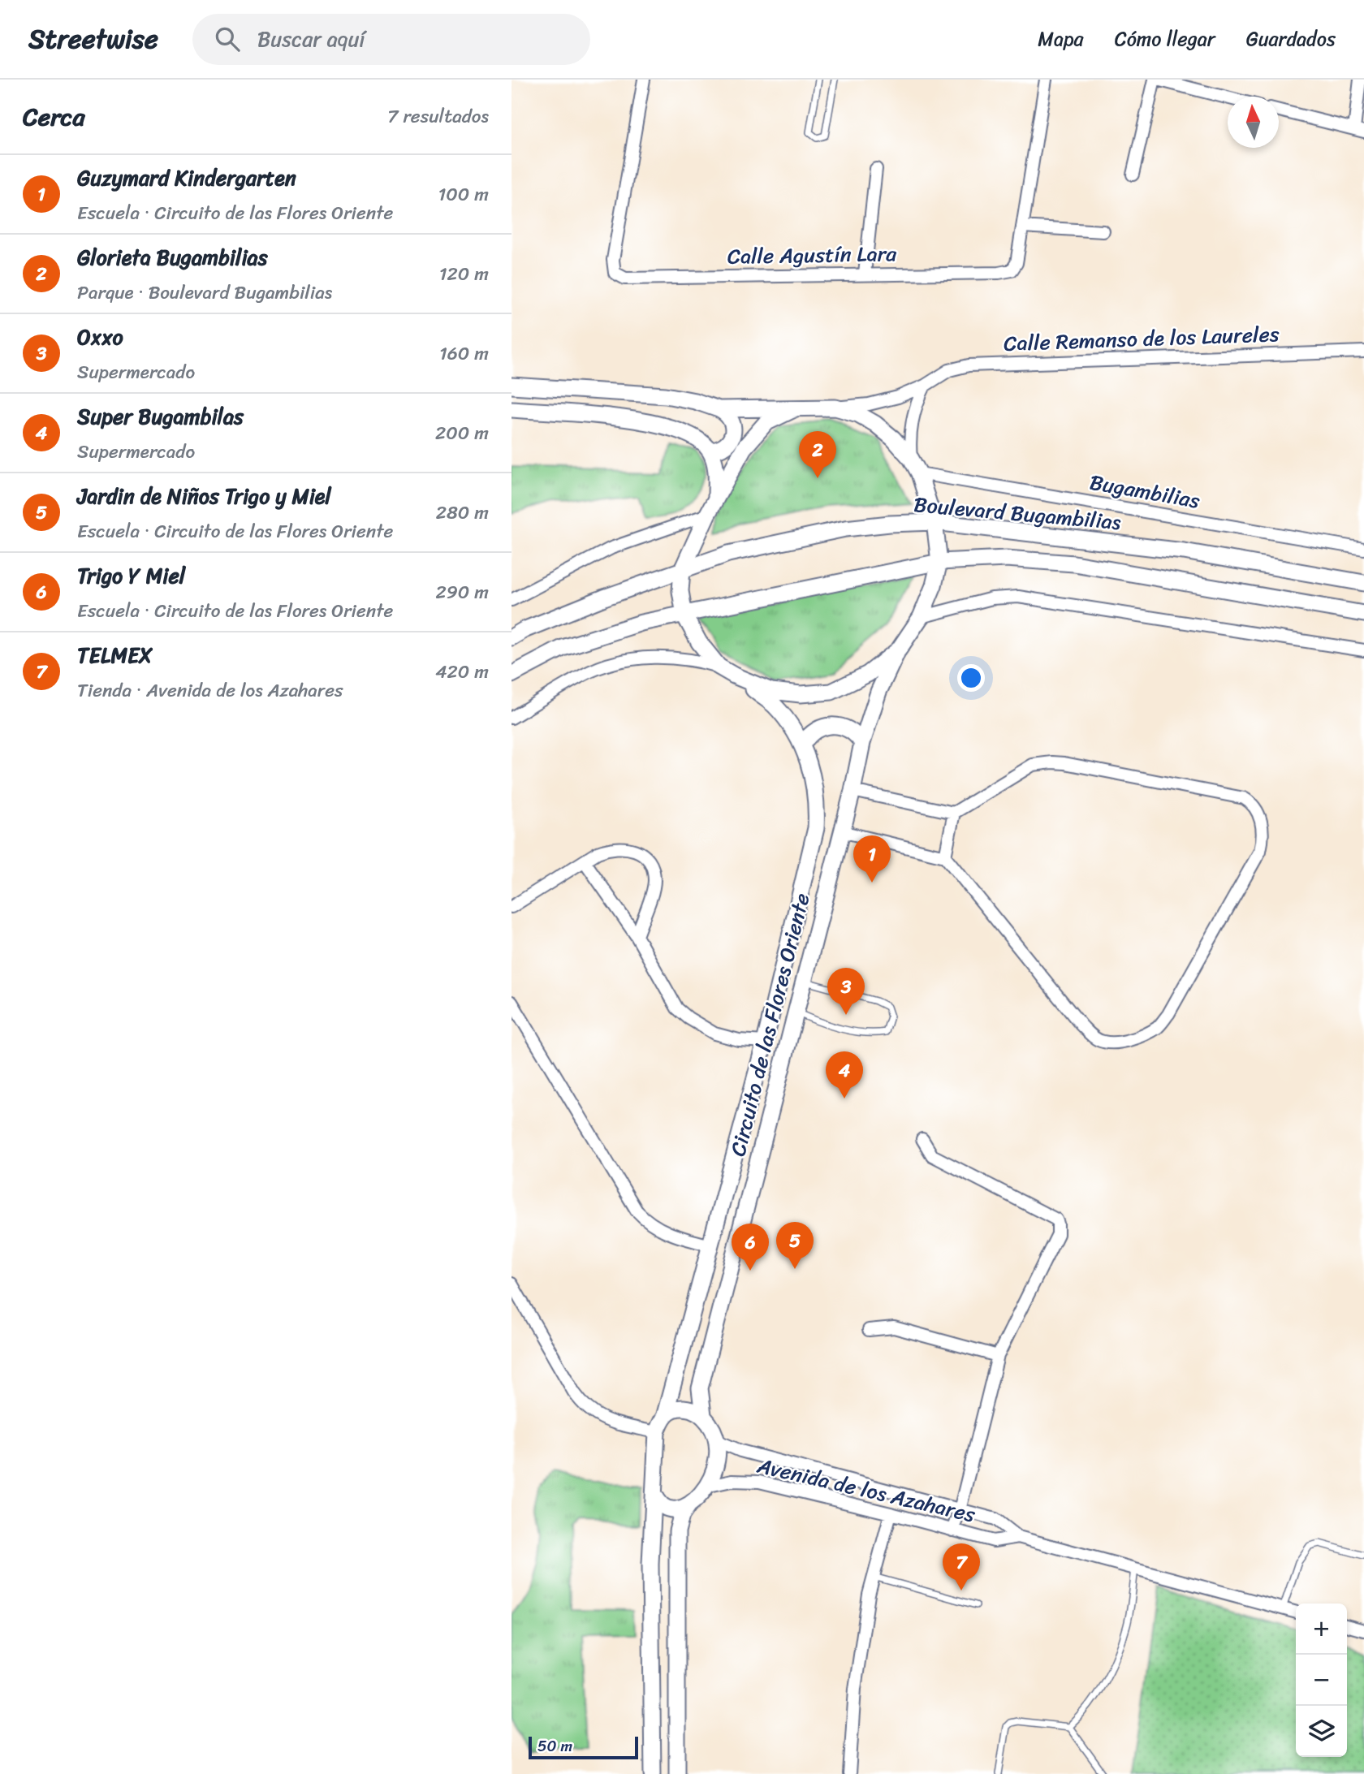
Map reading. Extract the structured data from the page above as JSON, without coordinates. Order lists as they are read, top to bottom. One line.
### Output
{"streets":{"street":["Calle Agustín Lara","Calle Remanso de los Laureles","Bugambilias","Boulevard Bugambilias","Circuito de las Flores Oriente","Avenida de los Azahares"]},"crossings":[["Circuito de las Flores Oriente","Avenida de los Azahares"]],"scale_bar":"50 m","north":"top","page":{"header":"Streetwise","search":"Buscar aquí","nav":["Mapa","Cómo llegar","Guardados"],"heading":["Cerca","7 resultados"],"list":[{"mark":"1","name":"Guzymard Kindergarten","note":"Escuela · Circuito de las Flores Oriente","value":"100 m"},{"mark":"2","name":"Glorieta Bugambilias","note":"Parque · Boulevard Bugambilias","value":"120 m"},{"mark":"3","name":"Oxxo","note":"Supermercado","value":"160 m"},{"mark":"4","name":"Super Bugambilas","note":"Supermercado","value":"200 m"},{"mark":"5","name":"Jardin de Niños Trigo y Miel","note":"Escuela · Circuito de las Flores Oriente","value":"280 m"},{"mark":"6","name":"Trigo Y Miel","note":"Escuela · Circuito de las Flores Oriente","value":"290 m"},{"mark":"7","name":"TELMEX","note":"Tienda · Avenida de los Azahares","value":"420 m"}],"pins":["2","1","3","4","5","6","7"],"map_buttons":["+","−"],"scale":"50 m"}}
